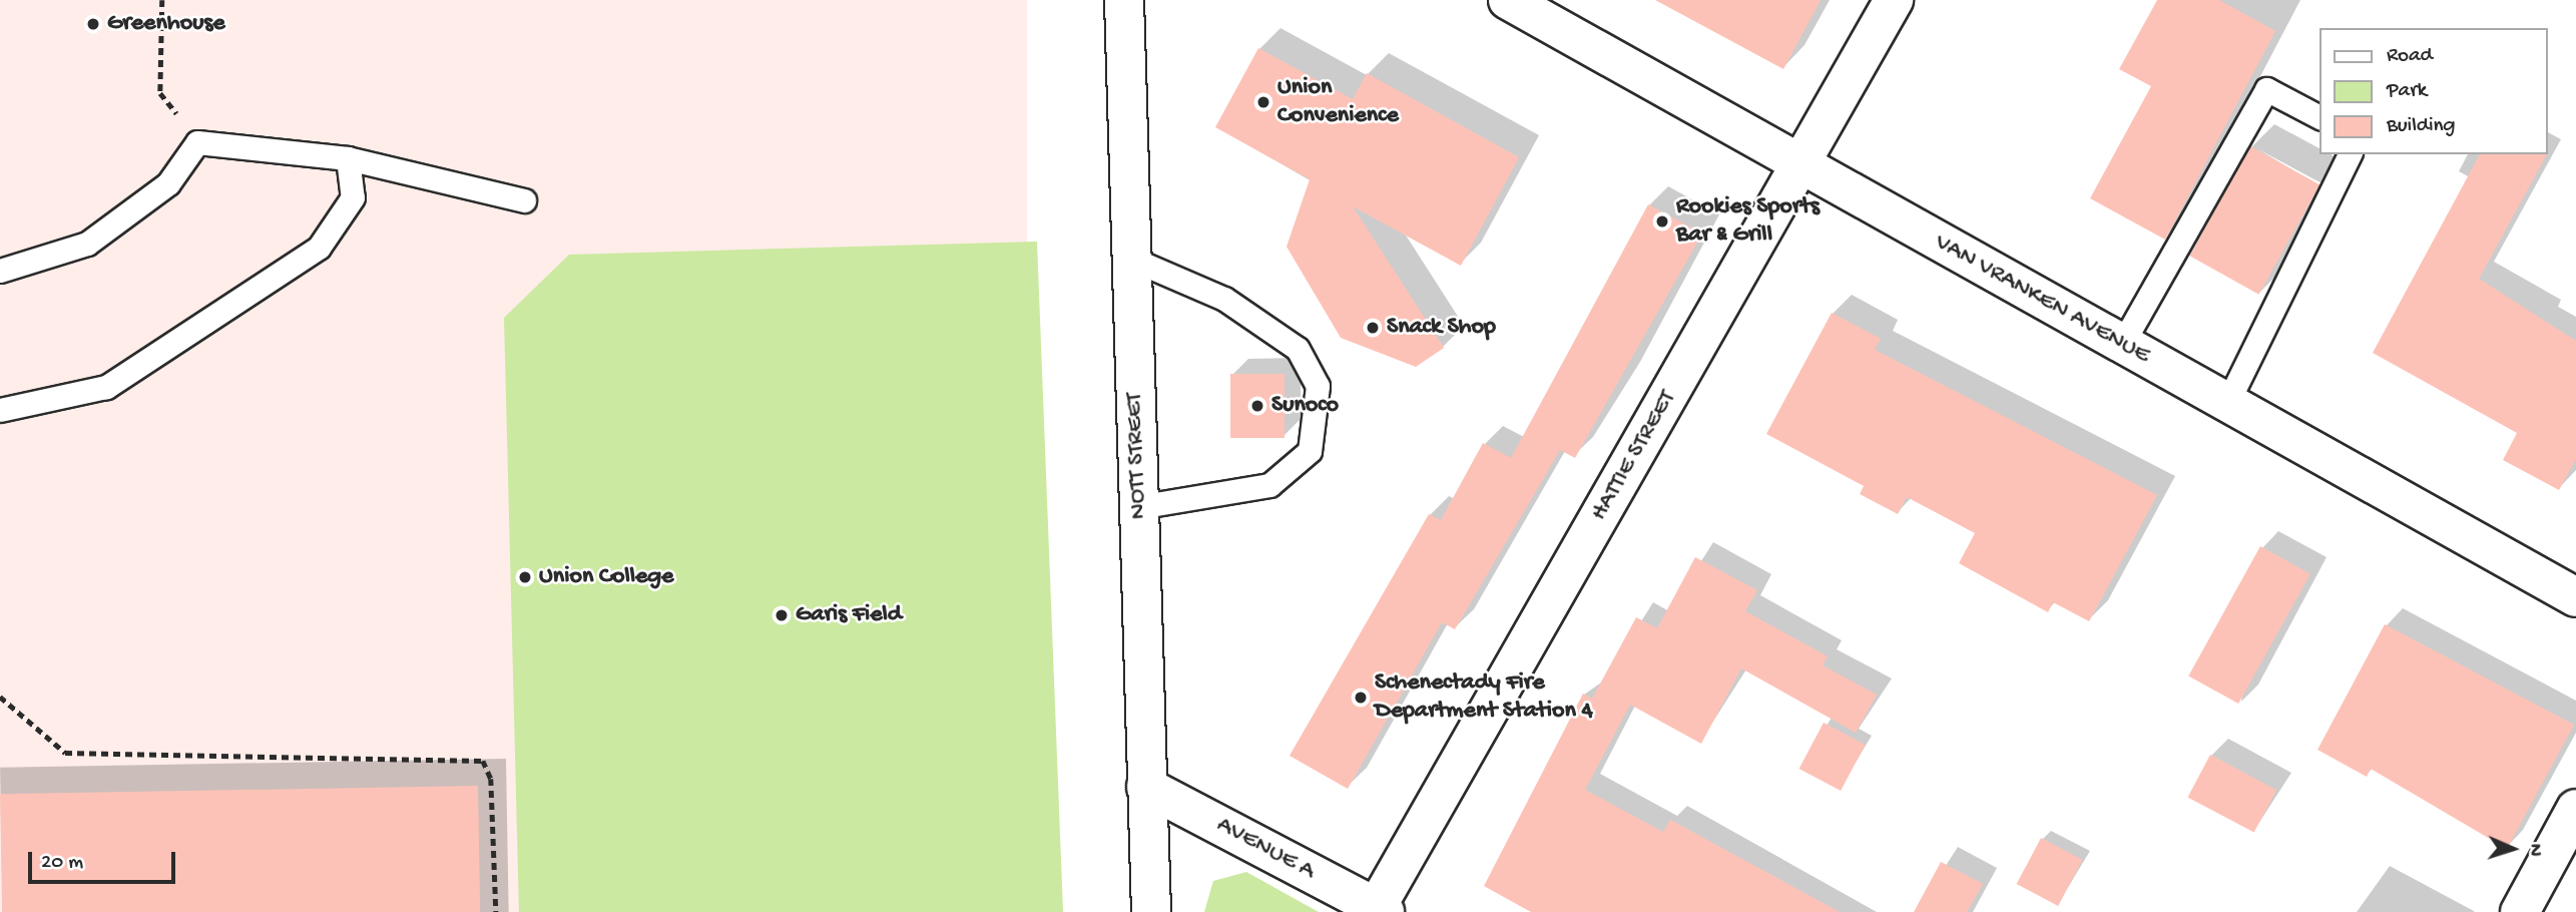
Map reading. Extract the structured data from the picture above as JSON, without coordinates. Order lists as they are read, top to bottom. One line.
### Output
{"streets":{"street":["VAN VRANKEN AVENUE","NOTT STREET","HATTIE STREET","AVENUE A"]},"crossings":[["VAN VRANKEN AVENUE","HATTIE STREET"],["NOTT STREET","AVENUE A"],["HATTIE STREET","AVENUE A"]],"places":["Greenhouse","Union Convenience","Rookies Sports Bar & Grill","Snack Shop","Sunoco","Union College","Garis Field","Schenectady Fire Department Station 4"],"legend":["Road","Park","Building"],"scale_bar":"20 m","north":"right"}
